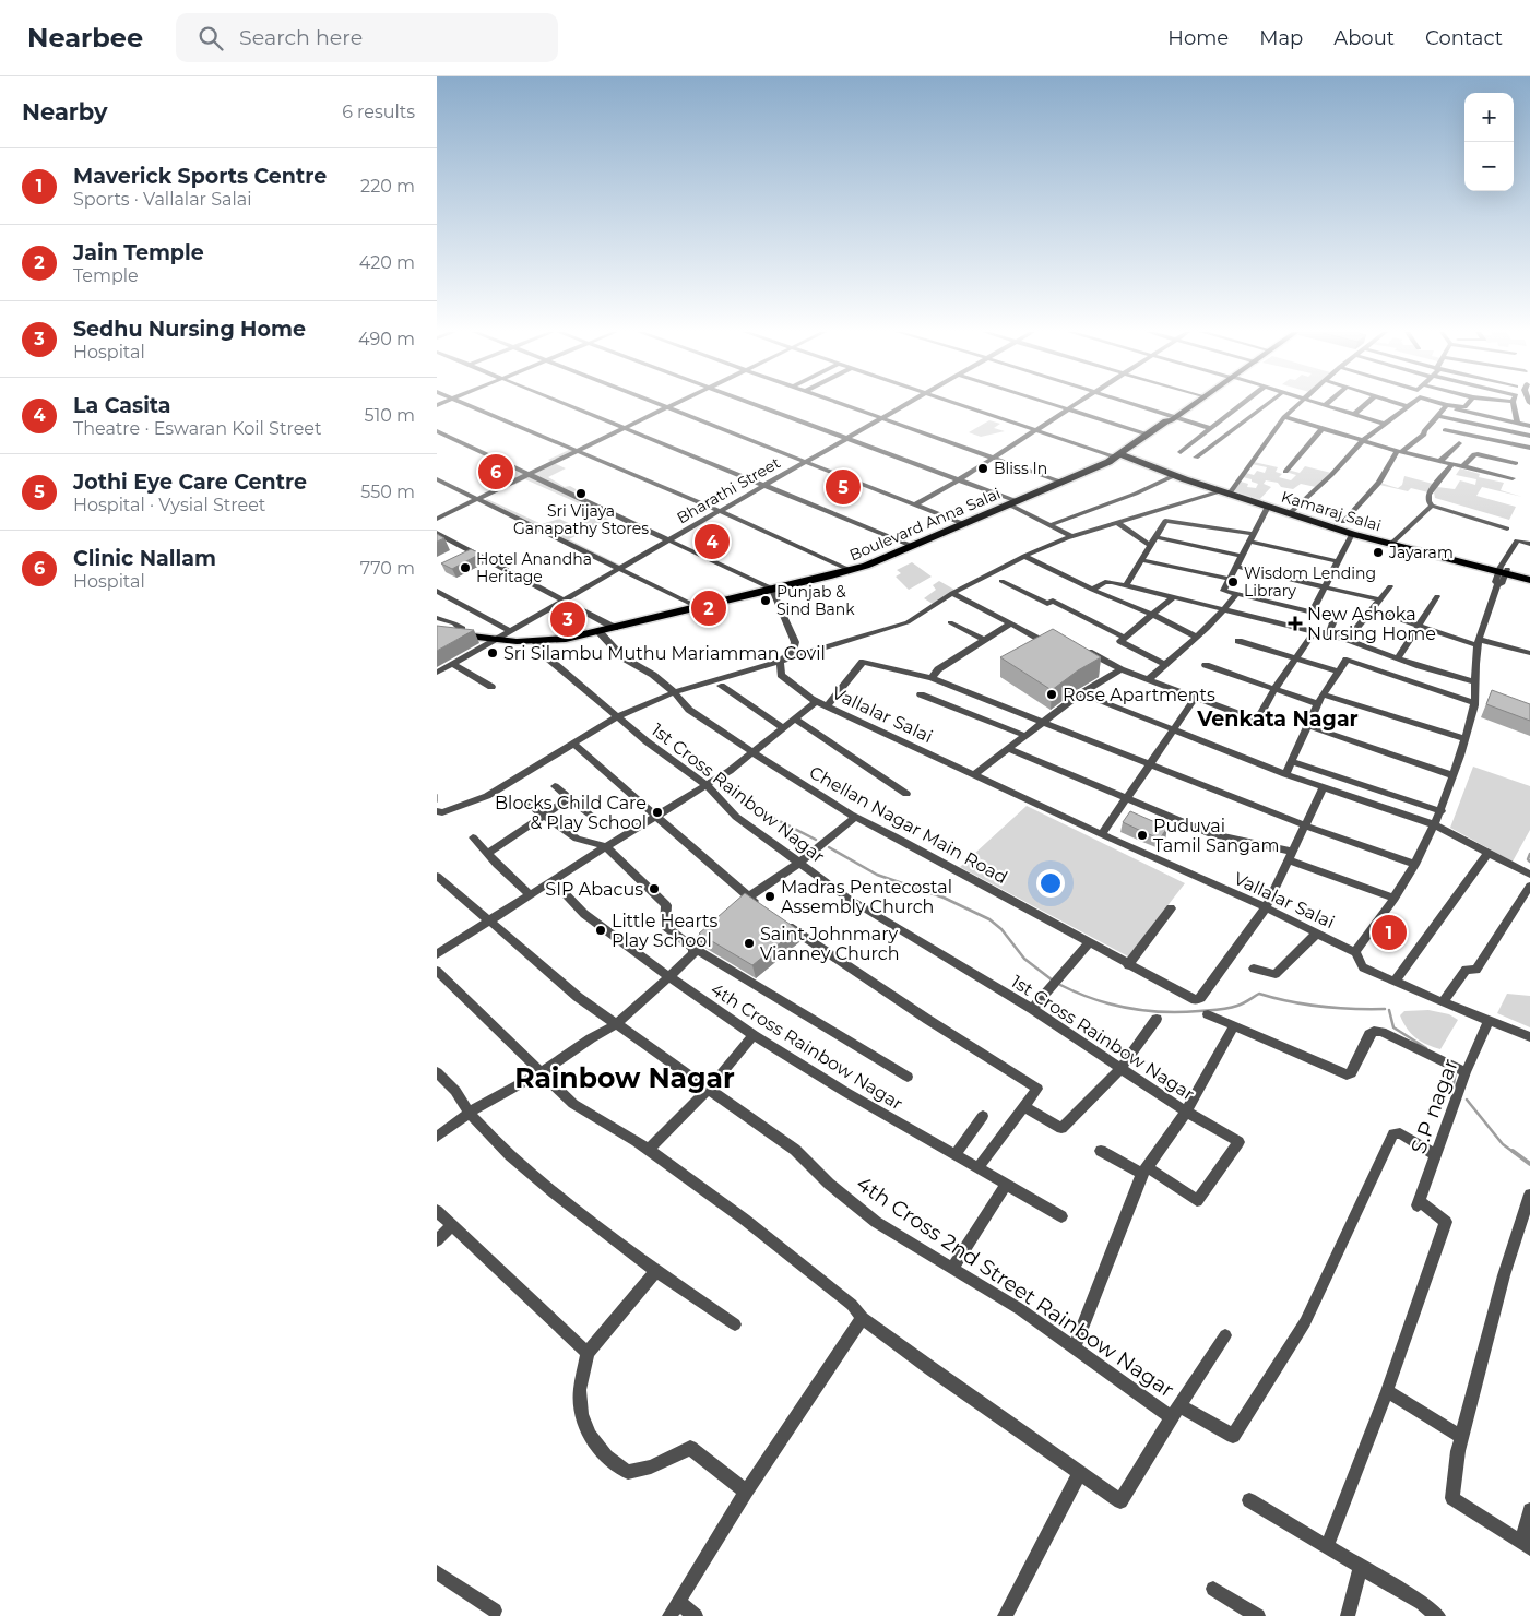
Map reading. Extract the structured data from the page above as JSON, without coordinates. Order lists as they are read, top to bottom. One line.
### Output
{"streets":{"main road":["Kamaraj Salai","Boulevard Anna Salai"],"street":["Bharathi Street","Vallalar Salai","1st Cross Rainbow Nagar","Chellan Nagar Main Road","4th Cross Rainbow Nagar","S.P nagar","4th Cross 2nd Street Rainbow Nagar"]},"crossings":[["Bharathi Street","Boulevard Anna Salai"],["Kamaraj Salai","Boulevard Anna Salai"],["Boulevard Anna Salai","1st Cross Rainbow Nagar"],["Boulevard Anna Salai","Chellan Nagar Main Road"],["Vallalar Salai","Chellan Nagar Main Road"]],"districts":["Venkata Nagar","Rainbow Nagar"],"places":{"other":["Bliss In","Sri Vijaya Ganapathy Stores","Jayaram","Hotel Anandha Heritage","Wisdom Lending Library","Punjab & Sind Bank","Sri Silambu Muthu Mariamman Covil","Rose Apartments","Blocks Child Care & Play School","Puduvai Tamil Sangam","SIP Abacus","Madras Pentecostal Assembly Church","Little Hearts Play School","Saint Johnmary Vianney Church"],"health":["New Ashoka Nursing Home"]},"page":{"header":"Nearbee","search":"Search here","nav":["Home","Map","About","Contact"],"heading":["Nearby","6 results"],"map_buttons":["+","−"],"list":[{"mark":"1","name":"Maverick Sports Centre","note":"Sports · Vallalar Salai","value":"220 m"},{"mark":"2","name":"Jain Temple","note":"Temple","value":"420 m"},{"mark":"3","name":"Sedhu Nursing Home","note":"Hospital","value":"490 m"},{"mark":"4","name":"La Casita","note":"Theatre · Eswaran Koil Street","value":"510 m"},{"mark":"5","name":"Jothi Eye Care Centre","note":"Hospital · Vysial Street","value":"550 m"},{"mark":"6","name":"Clinic Nallam","note":"Hospital","value":"770 m"}],"pins":["6","5","4","2","3","1"]}}
